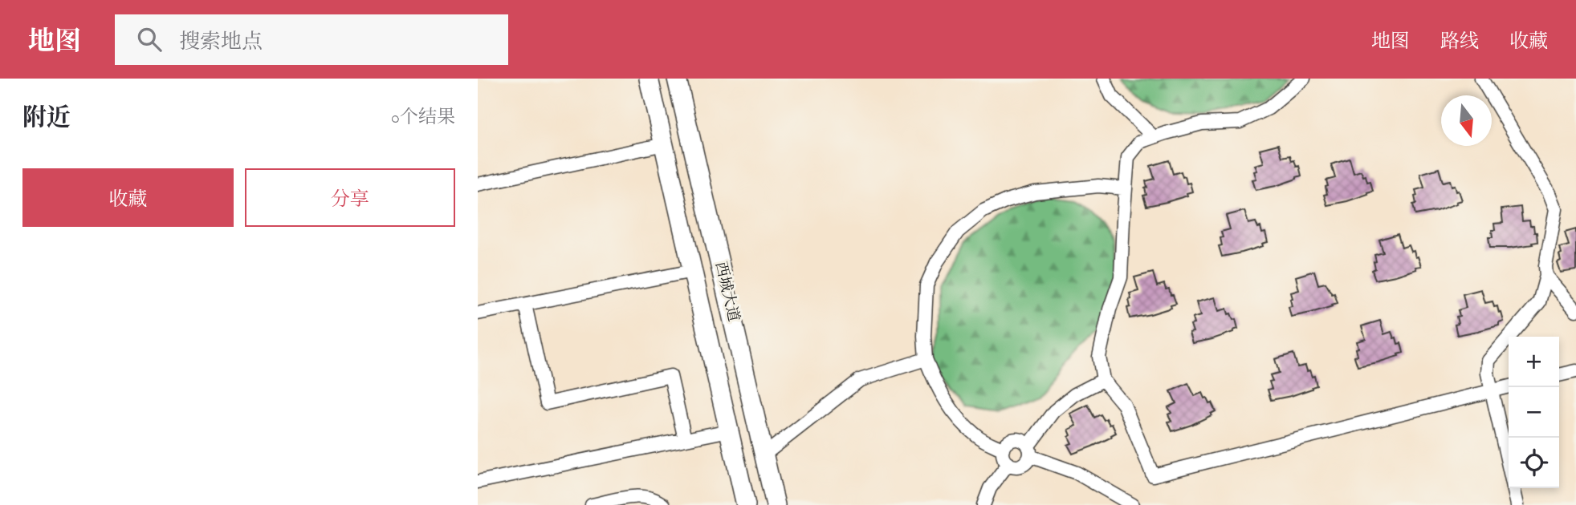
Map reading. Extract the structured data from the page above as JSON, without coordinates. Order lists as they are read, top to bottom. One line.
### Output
{"streets":{"highway":["西城大道"]},"north":"bottom","page":{"header":"地图","search":"搜索地点","nav":["地图","路线","收藏"],"heading":["附近","0个结果"],"buttons":["收藏","分享"],"map_buttons":["+","−"]}}
